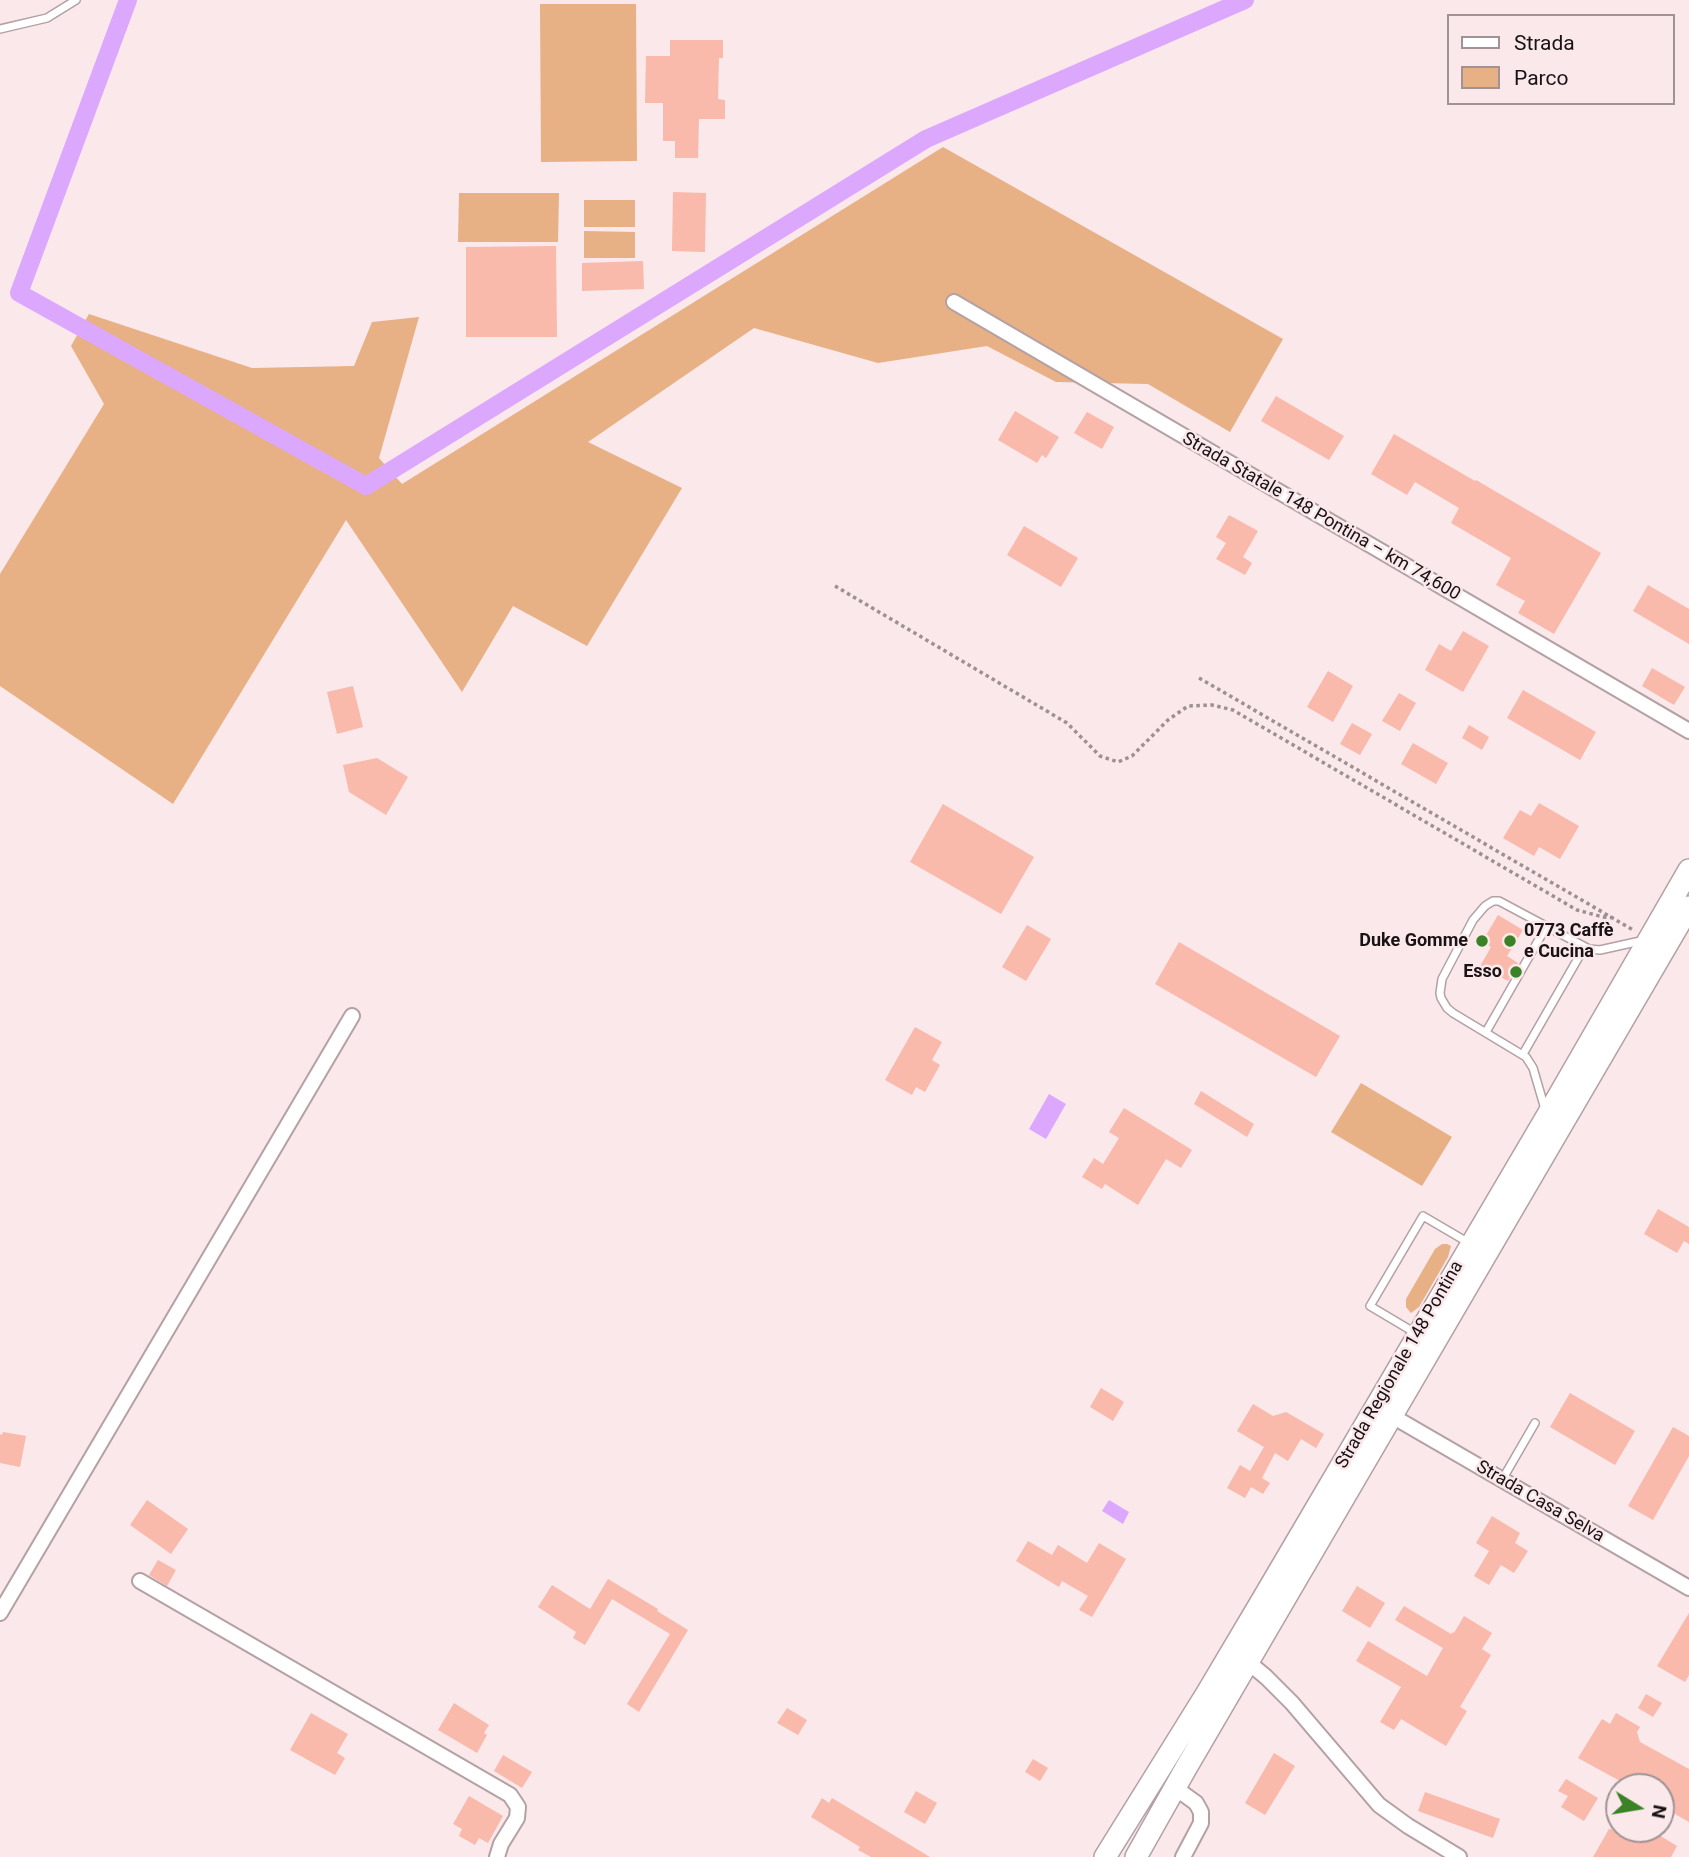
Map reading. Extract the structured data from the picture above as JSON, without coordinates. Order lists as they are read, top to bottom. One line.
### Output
{"streets":{"main road":["Strada Regionale 148 Pontina"],"street":["Strada Statale 148 Pontina – km 74,600","Strada Casa Selva"]},"crossings":[["Strada Regionale 148 Pontina","Strada Casa Selva"]],"places":["Duke Gomme","0773 Caffè e Cucina","Esso"],"legend":["Strada","Parco"],"north":"right"}
